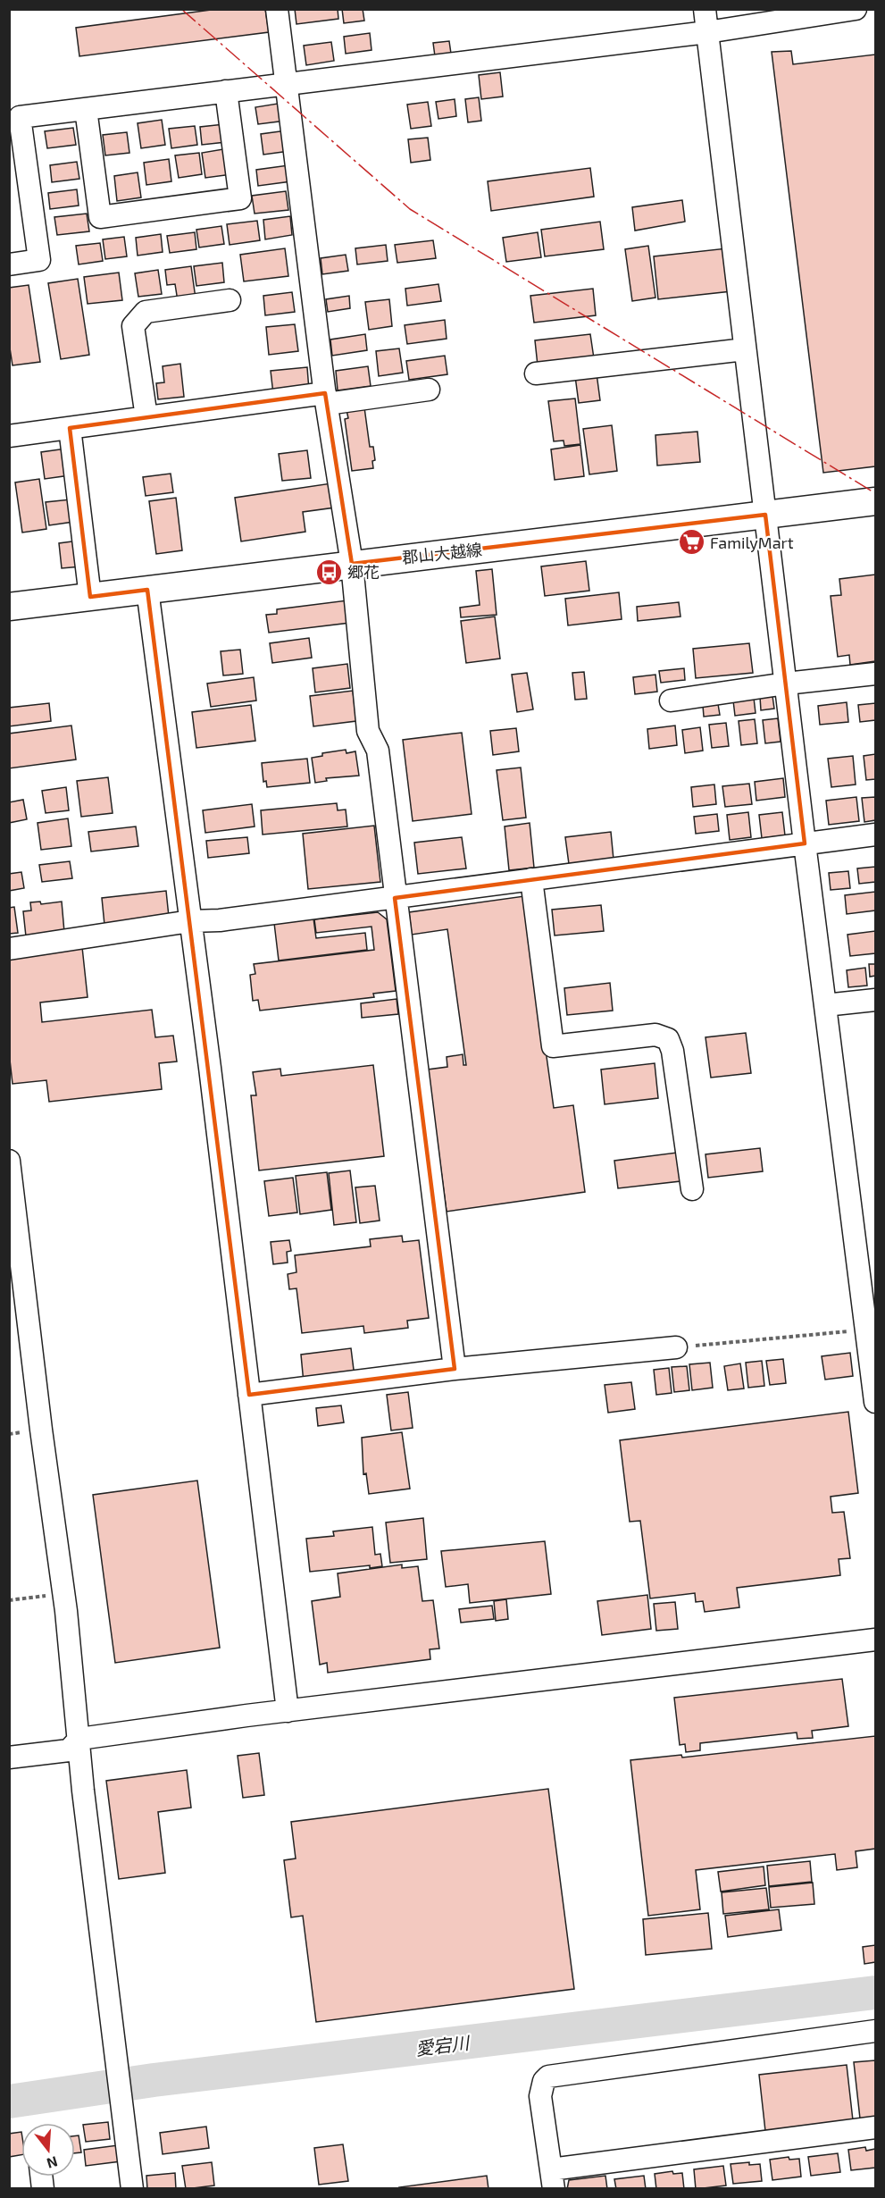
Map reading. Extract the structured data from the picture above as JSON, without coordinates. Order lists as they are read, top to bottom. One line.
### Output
{"streets":{"main road":["郡山大越線"]},"water":["愛宕川"],"places":{"supermarket":["FamilyMart"],"bus stop":["郷花"]},"north":"bottom"}
